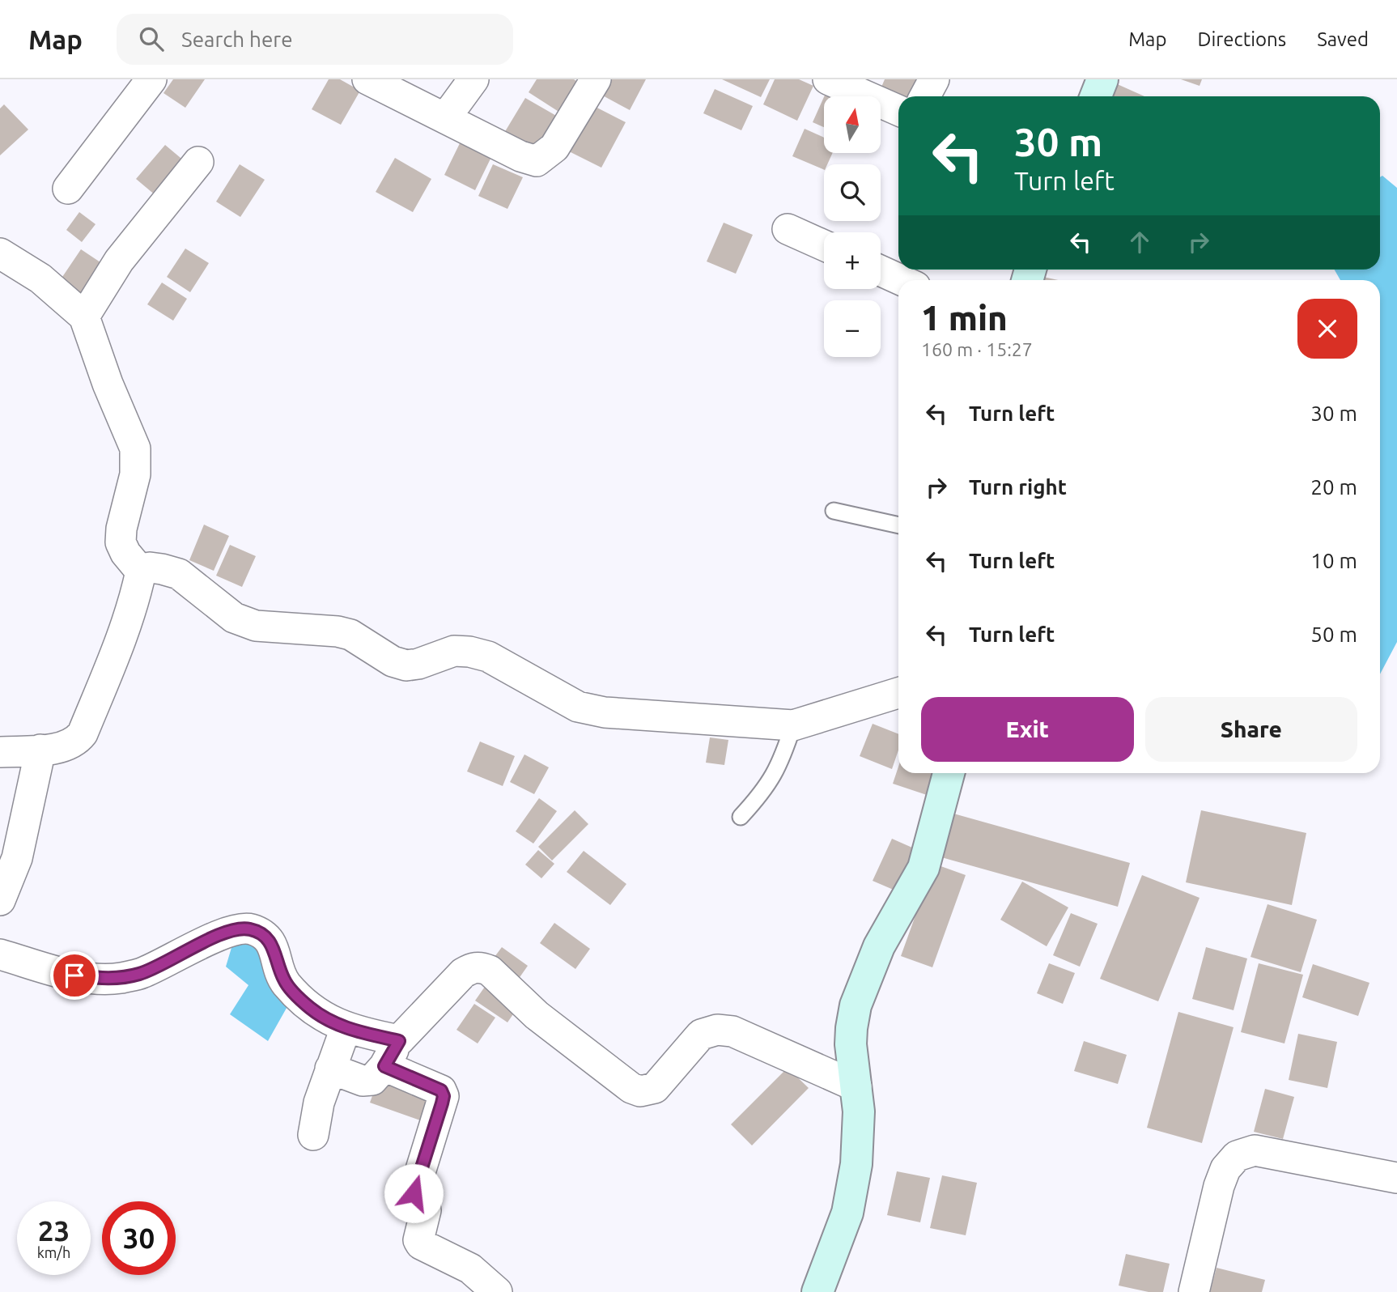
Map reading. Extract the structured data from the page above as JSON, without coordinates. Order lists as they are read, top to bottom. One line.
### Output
{"north":"top","page":{"header":"Map","search":"Search here","nav":["Map","Directions","Saved"],"map_buttons":["+","−"],"turn":["30 m","Turn left"],"heading":["1 min","160 m · 15:27"],"list":[{"name":"Turn left","value":"30 m"},{"name":"Turn right","value":"20 m"},{"name":"Turn left","value":"10 m"},{"name":"Turn left","value":"50 m"}],"buttons":["Exit","Share"],"speed":"23 km/h","limit":"30"}}
